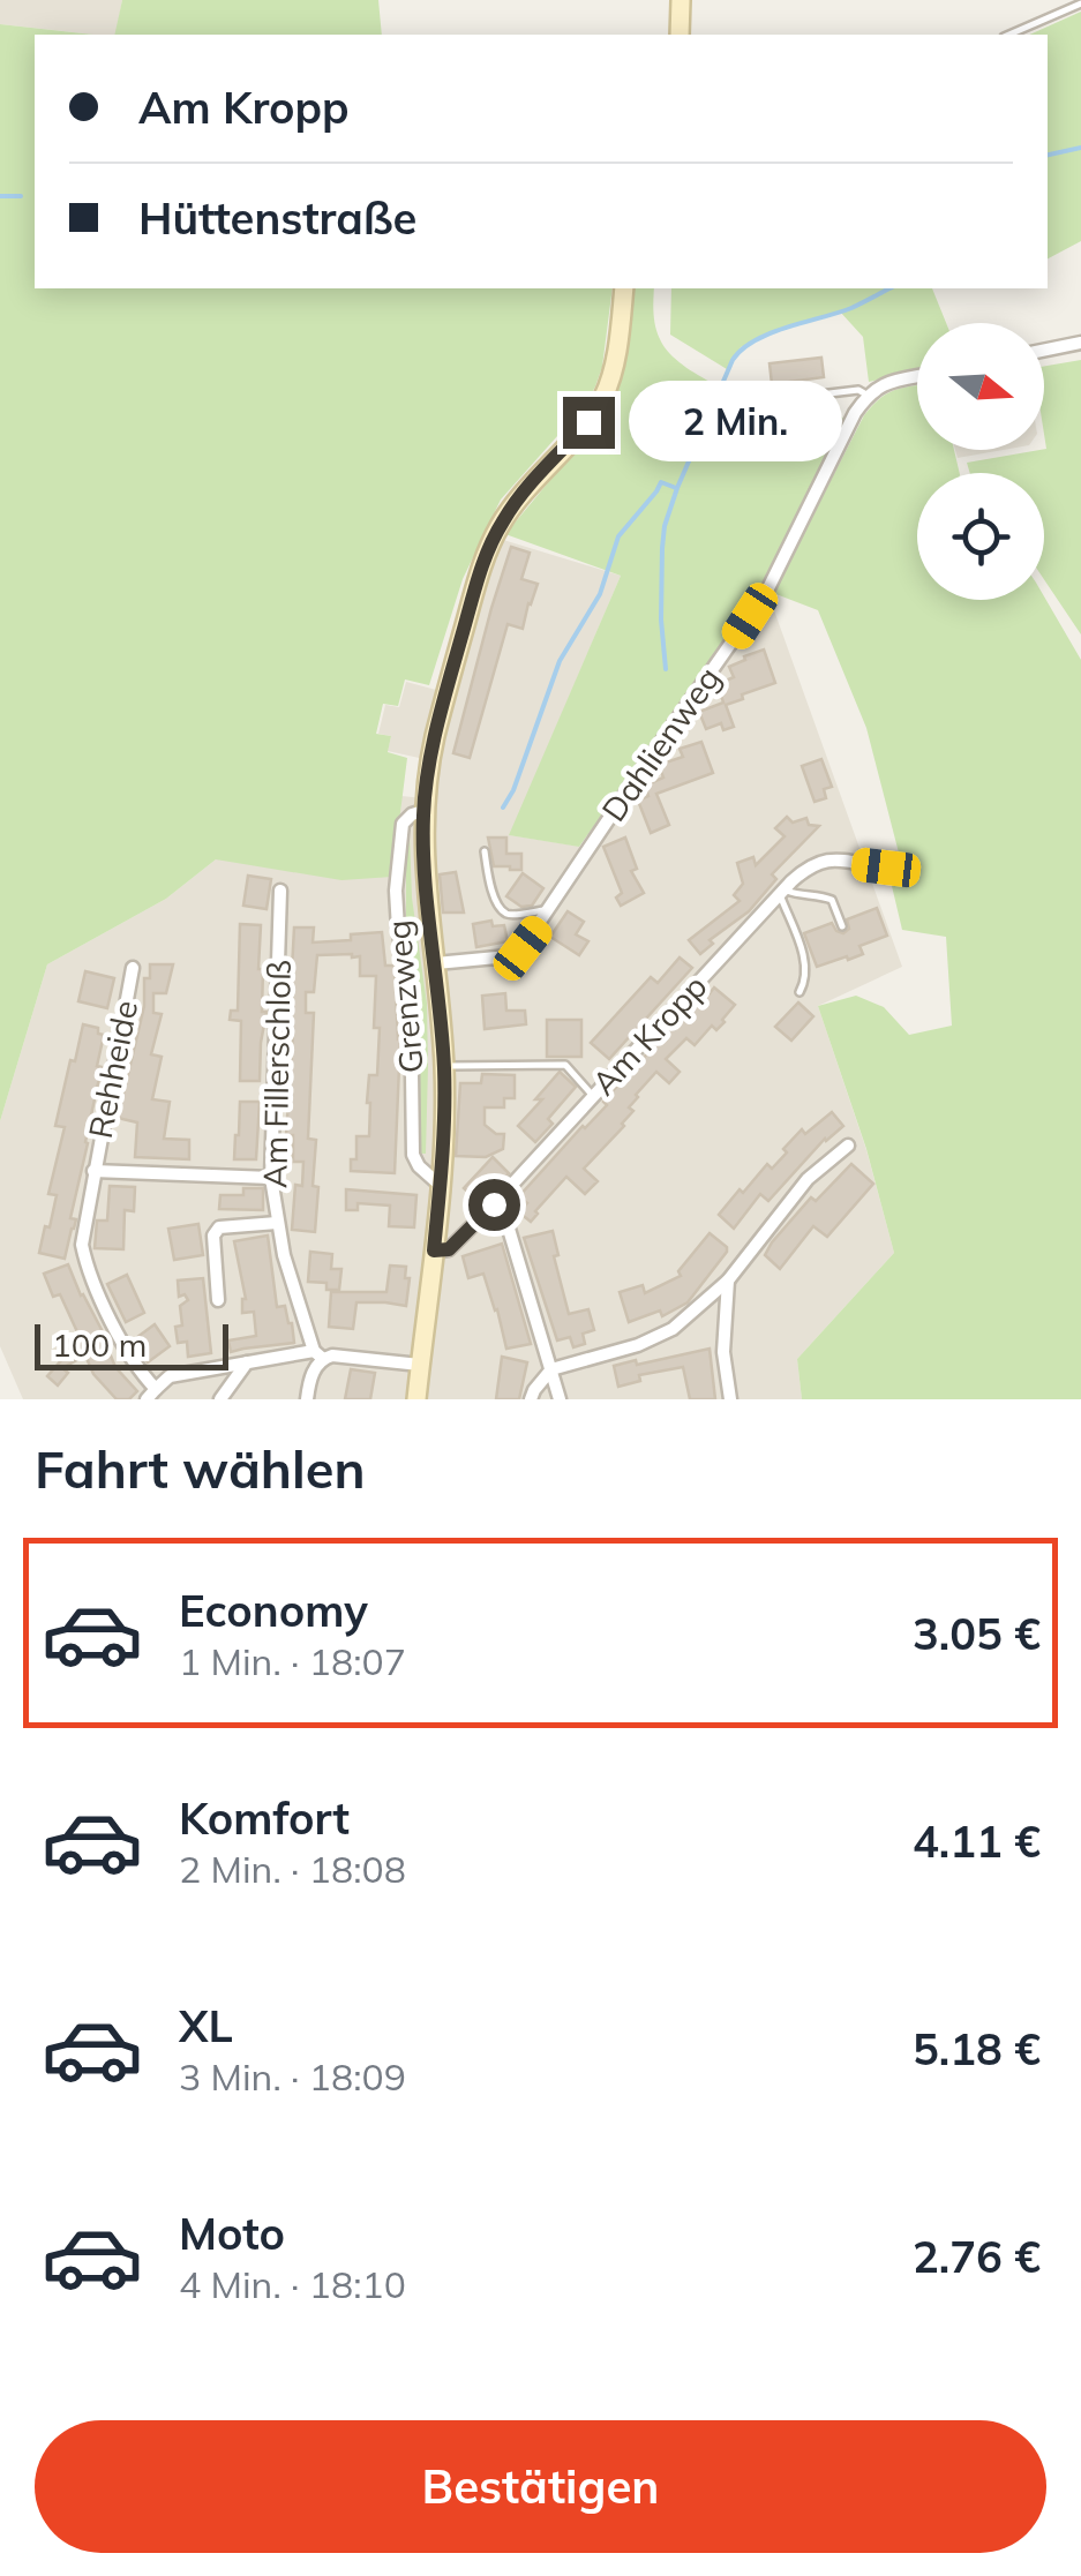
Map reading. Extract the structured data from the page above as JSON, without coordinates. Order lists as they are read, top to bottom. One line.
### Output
{"streets":{"street":["Dahlienweg","Grenzweg","Am Kropp","Rehheide","Am Fillerschloß"]},"crossings":[["Rehheide","Am Fillerschloß"]],"scale_bar":"100 m","north":"right","page":{"banner":["Am Kropp","Hüttenstraße"],"bubble":"2 Min.","scale":"100 m","heading":"Fahrt wählen","list":[{"name":"Economy","note":"1 Min. · 18:07","value":"3.05 €"},{"name":"Komfort","note":"2 Min. · 18:08","value":"4.11 €"},{"name":"XL","note":"3 Min. · 18:09","value":"5.18 €"},{"name":"Moto","note":"4 Min. · 18:10","value":"2.76 €"}],"buttons":"Bestätigen"}}
